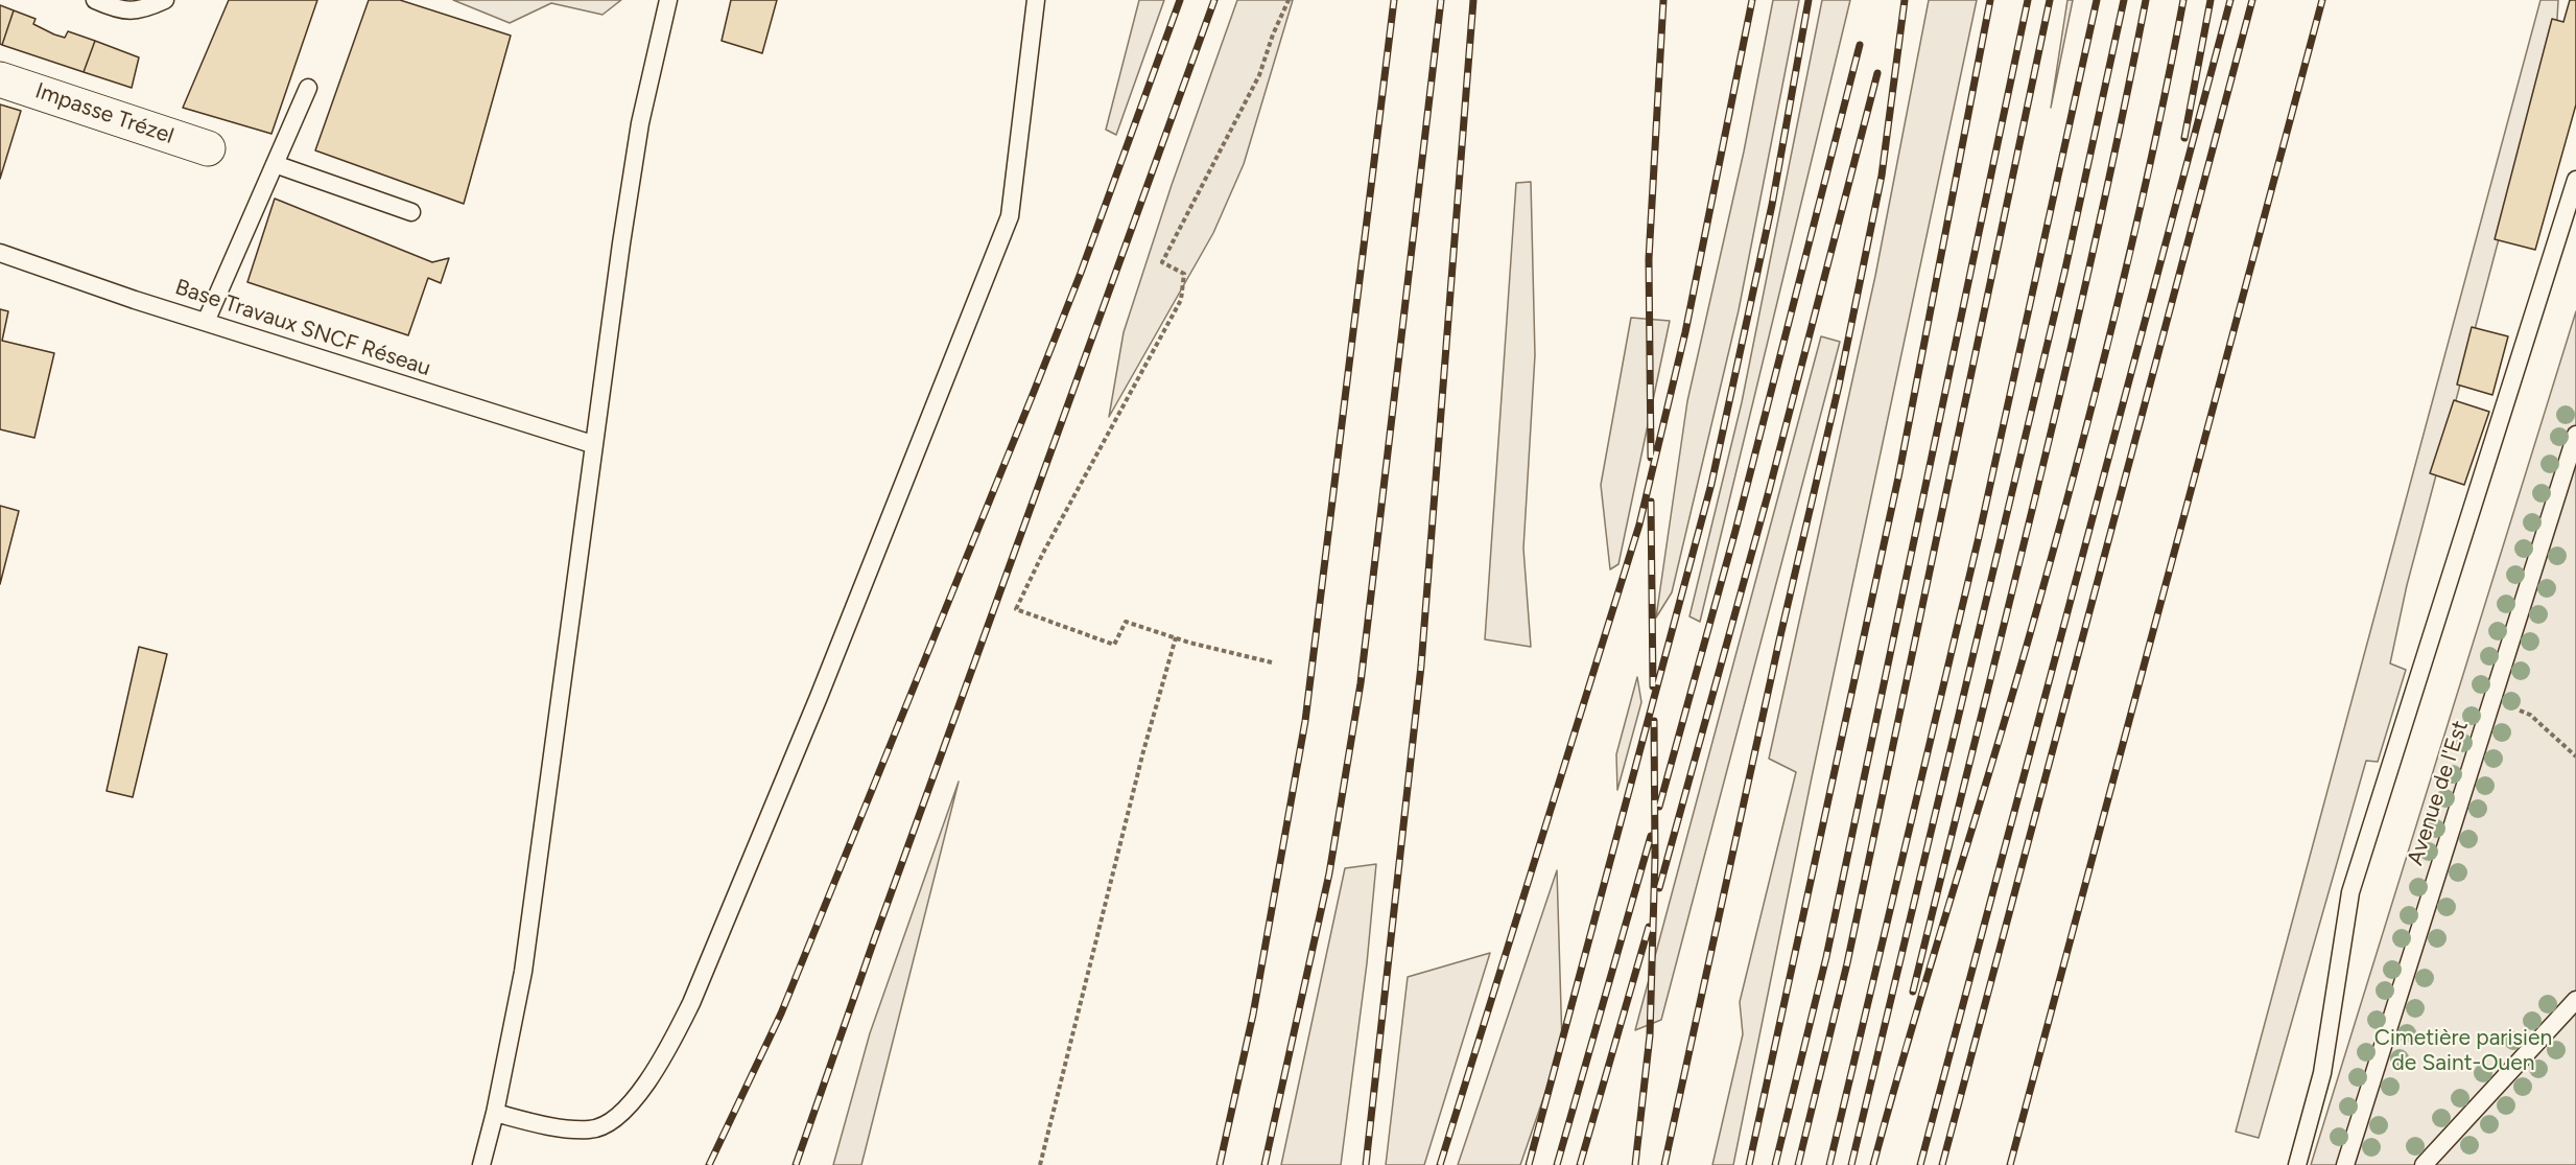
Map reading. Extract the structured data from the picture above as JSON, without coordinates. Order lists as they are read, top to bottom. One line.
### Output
{"streets":{"street":["Impasse Trézel"],"lane":["Base Travaux SNCF Réseau","Avenue de l'Est"]},"parks":["Cimetière parisien de Saint-Ouen"]}
